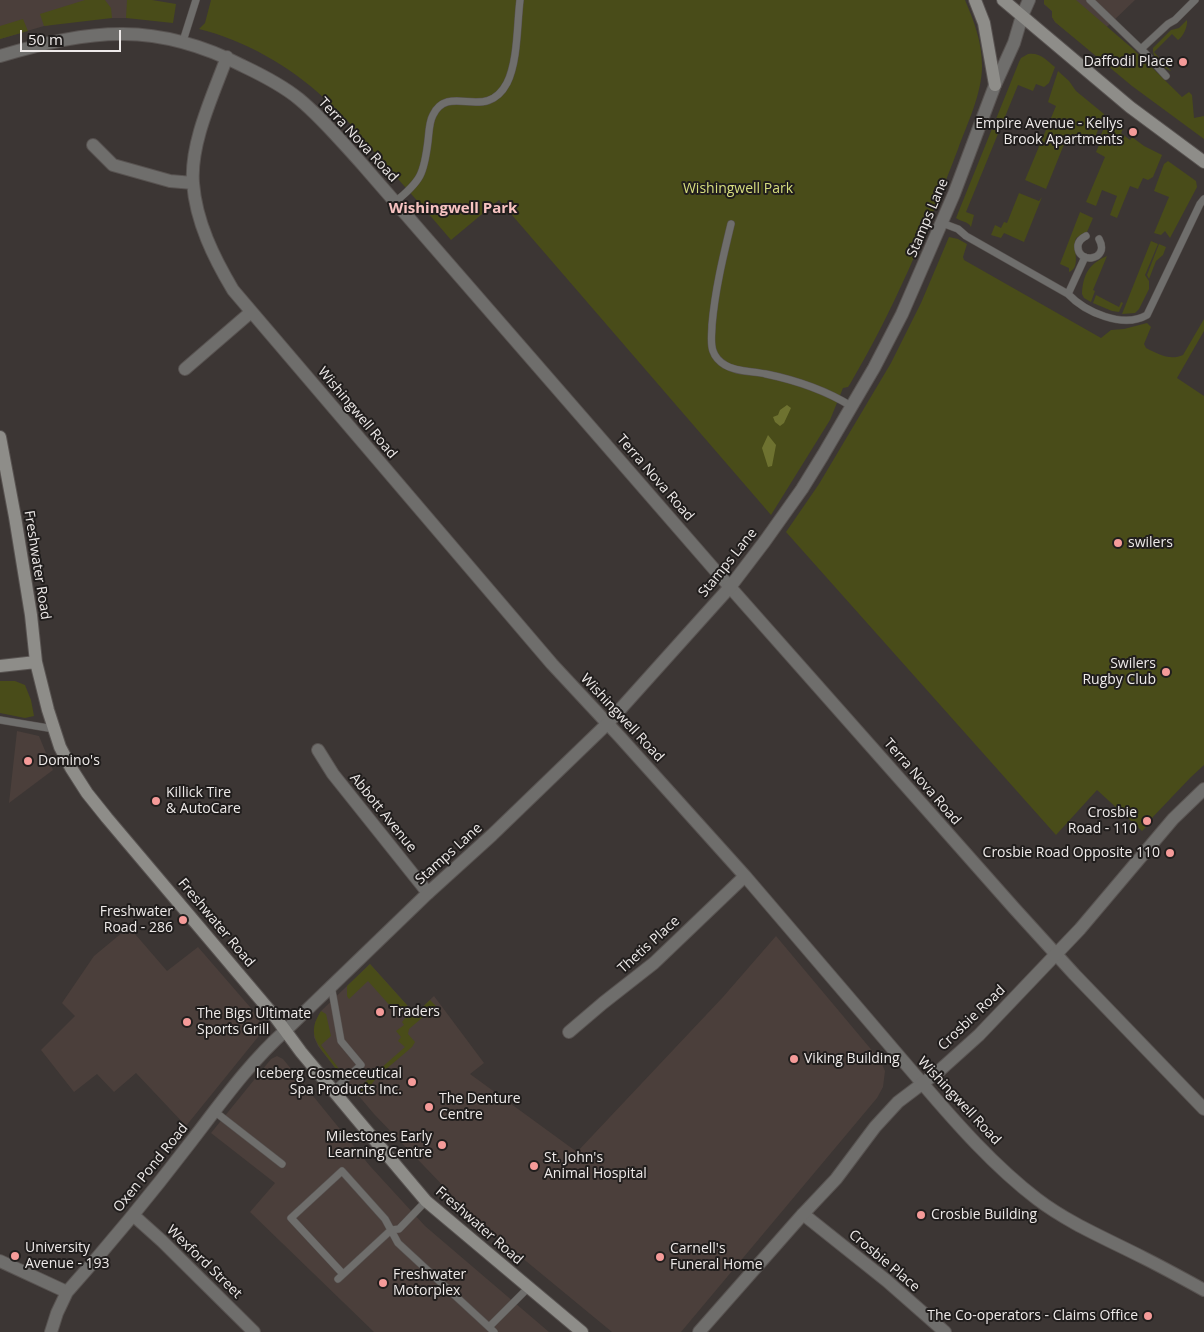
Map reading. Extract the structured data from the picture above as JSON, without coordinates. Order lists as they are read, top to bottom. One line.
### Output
{"streets":{"main road":["Freshwater Road"],"street":["Terra Nova Road","Stamps Lane","Wishingwell Road","Abbott Avenue","Thetis Place","Crosbie Road","Oxen Pond Road","Crosbie Place","Wexford Street"]},"crossings":[["Terra Nova Road","Stamps Lane"],["Terra Nova Road","Wishingwell Road"],["Terra Nova Road","Crosbie Road"],["Stamps Lane","Wishingwell Road"],["Stamps Lane","Freshwater Road"],["Stamps Lane","Abbott Avenue"],["Stamps Lane","Oxen Pond Road"],["Wishingwell Road","Thetis Place"],["Wishingwell Road","Crosbie Road"],["Freshwater Road","Oxen Pond Road"],["Crosbie Road","Crosbie Place"],["Oxen Pond Road","Wexford Street"]],"districts":["Wishingwell Park"],"parks":["Wishingwell Park"],"places":["Daffodil Place","Empire Avenue - Kellys Brook Apartments","swilers","Swilers Rugby Club","Domino's","Killick Tire & AutoCare","Crosbie Road - 110","Crosbie Road Opposite 110","Freshwater Road - 286","Traders","The Bigs Ultimate Sports Grill","Viking Building","Iceberg Cosmeceutical Spa Products Inc.","The Denture Centre","Milestones Early Learning Centre","St. John's Animal Hospital","Crosbie Building","University Avenue - 193","Carnell's Funeral Home","Freshwater Motorplex","The Co-operators - Claims Office"],"scale_bar":"50 m"}
